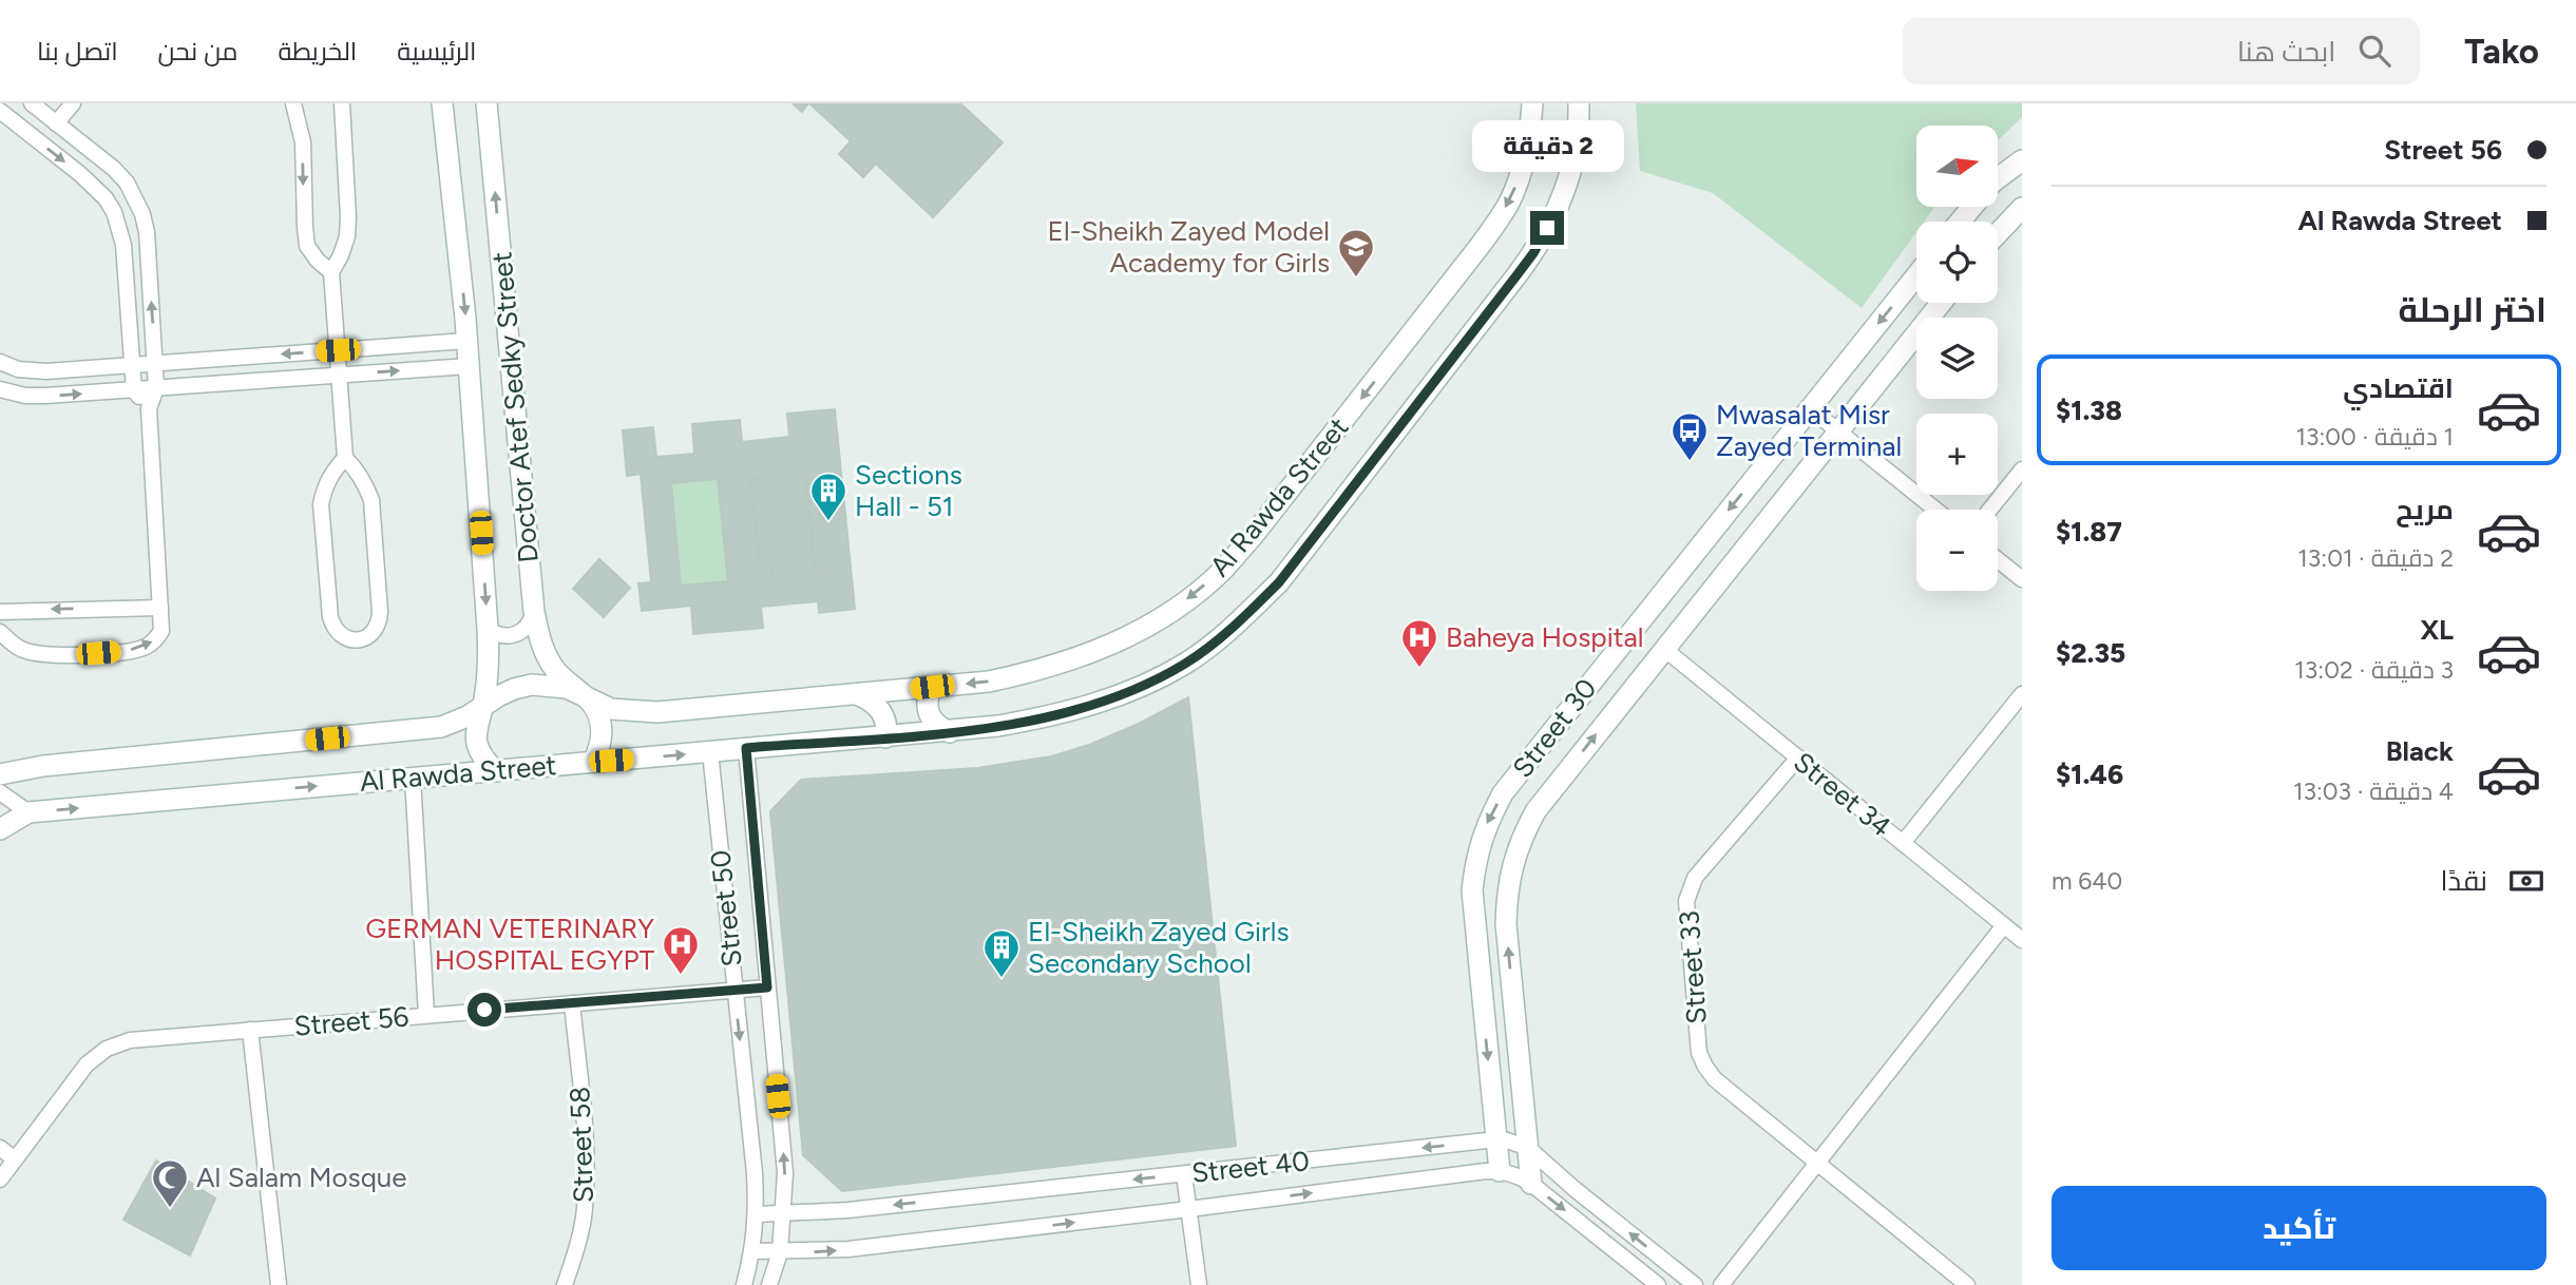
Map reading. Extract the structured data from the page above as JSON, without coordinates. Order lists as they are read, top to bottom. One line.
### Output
{"streets":{"street":["Doctor Atef Sedky Street","Al Rawda Street","Street 30","Street 34","Street 50","Street 33","Street 56","Street 58","Street 40"]},"crossings":[["Doctor Atef Sedky Street","Al Rawda Street"],["Al Rawda Street","Street 50"],["Street 30","Street 34"],["Street 30","Street 40"],["Street 34","Street 33"],["Street 50","Street 56"],["Street 50","Street 40"],["Street 56","Street 58"]],"places":{"school or university":["El-Sheikh Zayed Model Academy for Girls"],"bus stop":["Mwasalat Misr Zayed Terminal"],"building":["Sections Hall - 51","El-Sheikh Zayed Girls Secondary School"],"hospital":["Baheya Hospital","GERMAN VETERINARY HOSPITAL EGYPT"],"mosque":["Al Salam Mosque"]},"north":"right","page":{"header":"Tako","search":"ابحث هنا","nav":["الرئيسية","الخريطة","من نحن","اتصل بنا"],"banner":["Street 56","Al Rawda Street"],"bubble":"2 دقيقة","map_buttons":["+","−"],"heading":"اختر الرحلة","list":[{"name":"اقتصادي","note":"1 دقيقة · 13:00","value":"$1.38"},{"name":"مريح","note":"2 دقيقة · 13:01","value":"$1.87"},{"name":"XL","note":"3 دقيقة · 13:02","value":"$2.35"},{"name":"Black","note":"4 دقيقة · 13:03","value":"$1.46"}],"pay":["نقدًا","640 m"],"buttons":"تأكيد"}}
